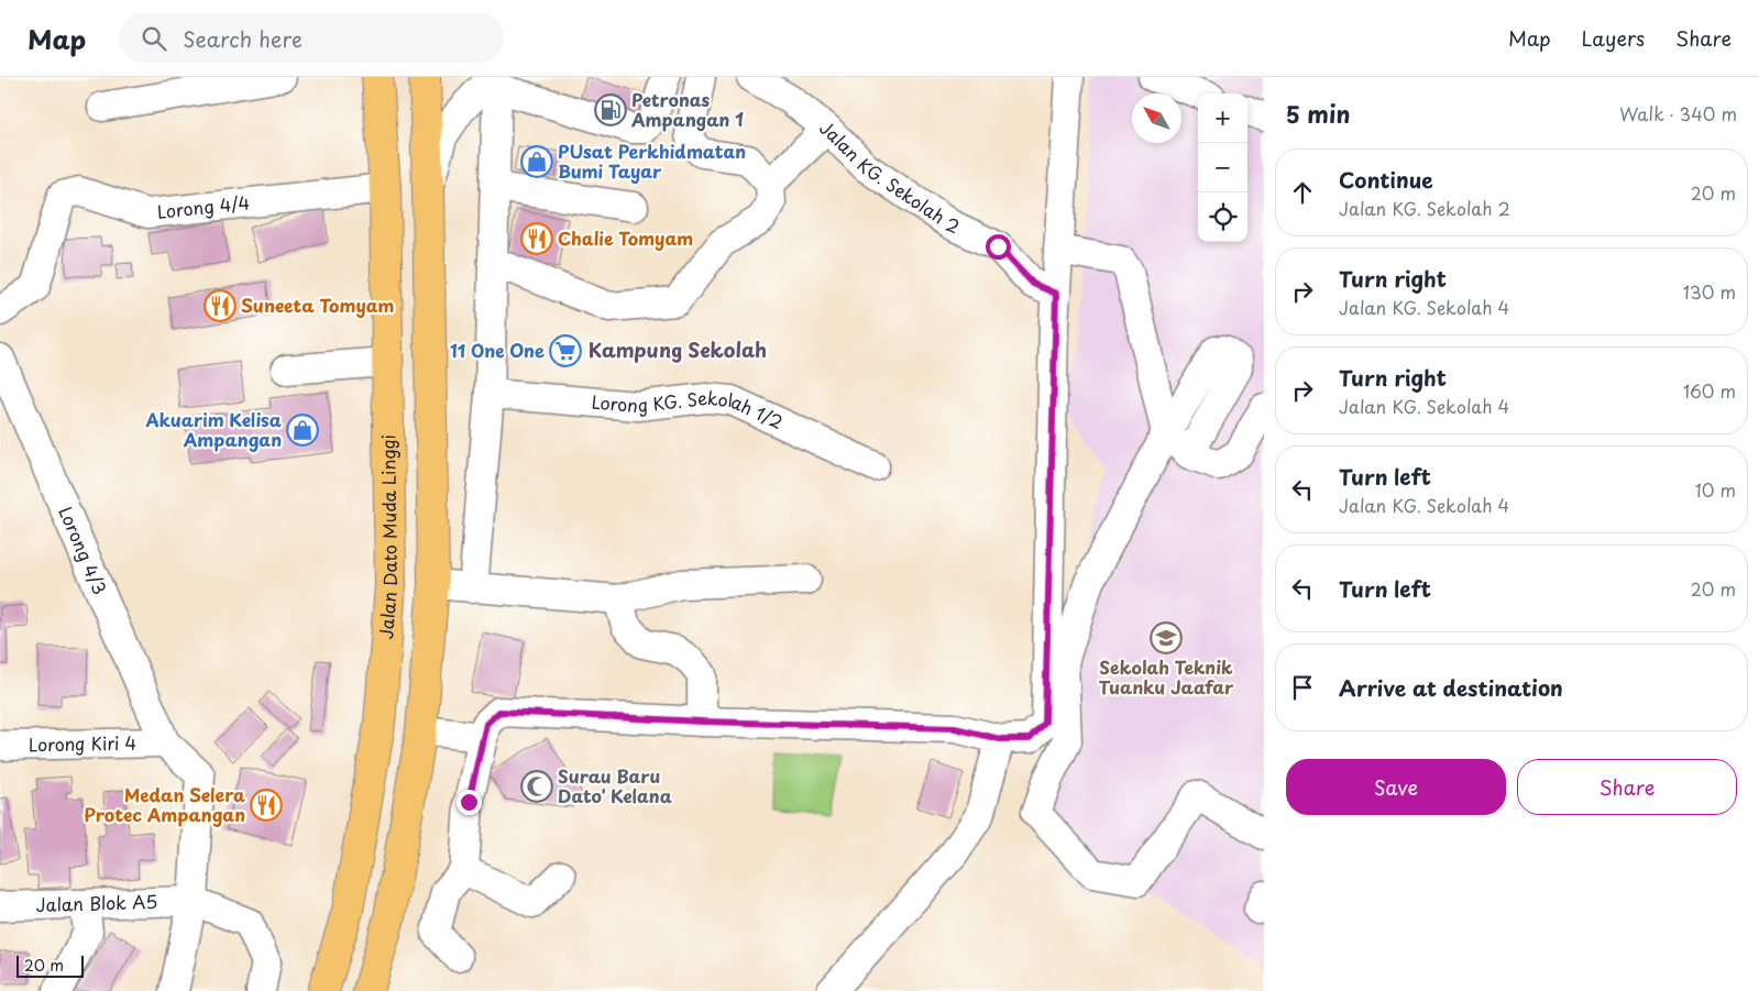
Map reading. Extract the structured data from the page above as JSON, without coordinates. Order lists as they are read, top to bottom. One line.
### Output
{"streets":{"highway":["Jalan Dato Muda Linggi"],"street":["Jalan KG. Sekolah 2","Lorong 4/4","Lorong KG. Sekolah 1/2","Lorong 4/3","Lorong Kiri 4","Jalan Blok A5"]},"crossings":[["Lorong 4/4","Jalan Dato Muda Linggi"],["Lorong 4/3","Lorong Kiri 4"]],"districts":["Kampung Sekolah"],"places":{"fuel station":["Petronas Ampangan 1"],"shop":["PUsat Perkhidmatan Bumi Tayar","Akuarim Kelisa Ampangan"],"restaurant":["Chalie Tomyam","Suneeta Tomyam","Medan Selera Protec Ampangan"],"supermarket":["11 One One"],"school or university":["Sekolah Teknik Tuanku Jaafar"],"mosque":["Surau Baru Dato' Kelana"]},"scale_bar":"20 m","north":"top left","page":{"header":"Map","search":"Search here","nav":["Map","Layers","Share"],"heading":["5 min","Walk · 340 m"],"map_buttons":["+","−"],"list":[["Continue","Jalan KG. Sekolah 2","20 m"],["Turn right","Jalan KG. Sekolah 4","130 m"],["Turn right","Jalan KG. Sekolah 4","160 m"],["Turn left","Jalan KG. Sekolah 4","10 m"],["Turn left","20 m"],"Arrive at destination"],"buttons":["Save","Share"],"scale":"20 m"}}
